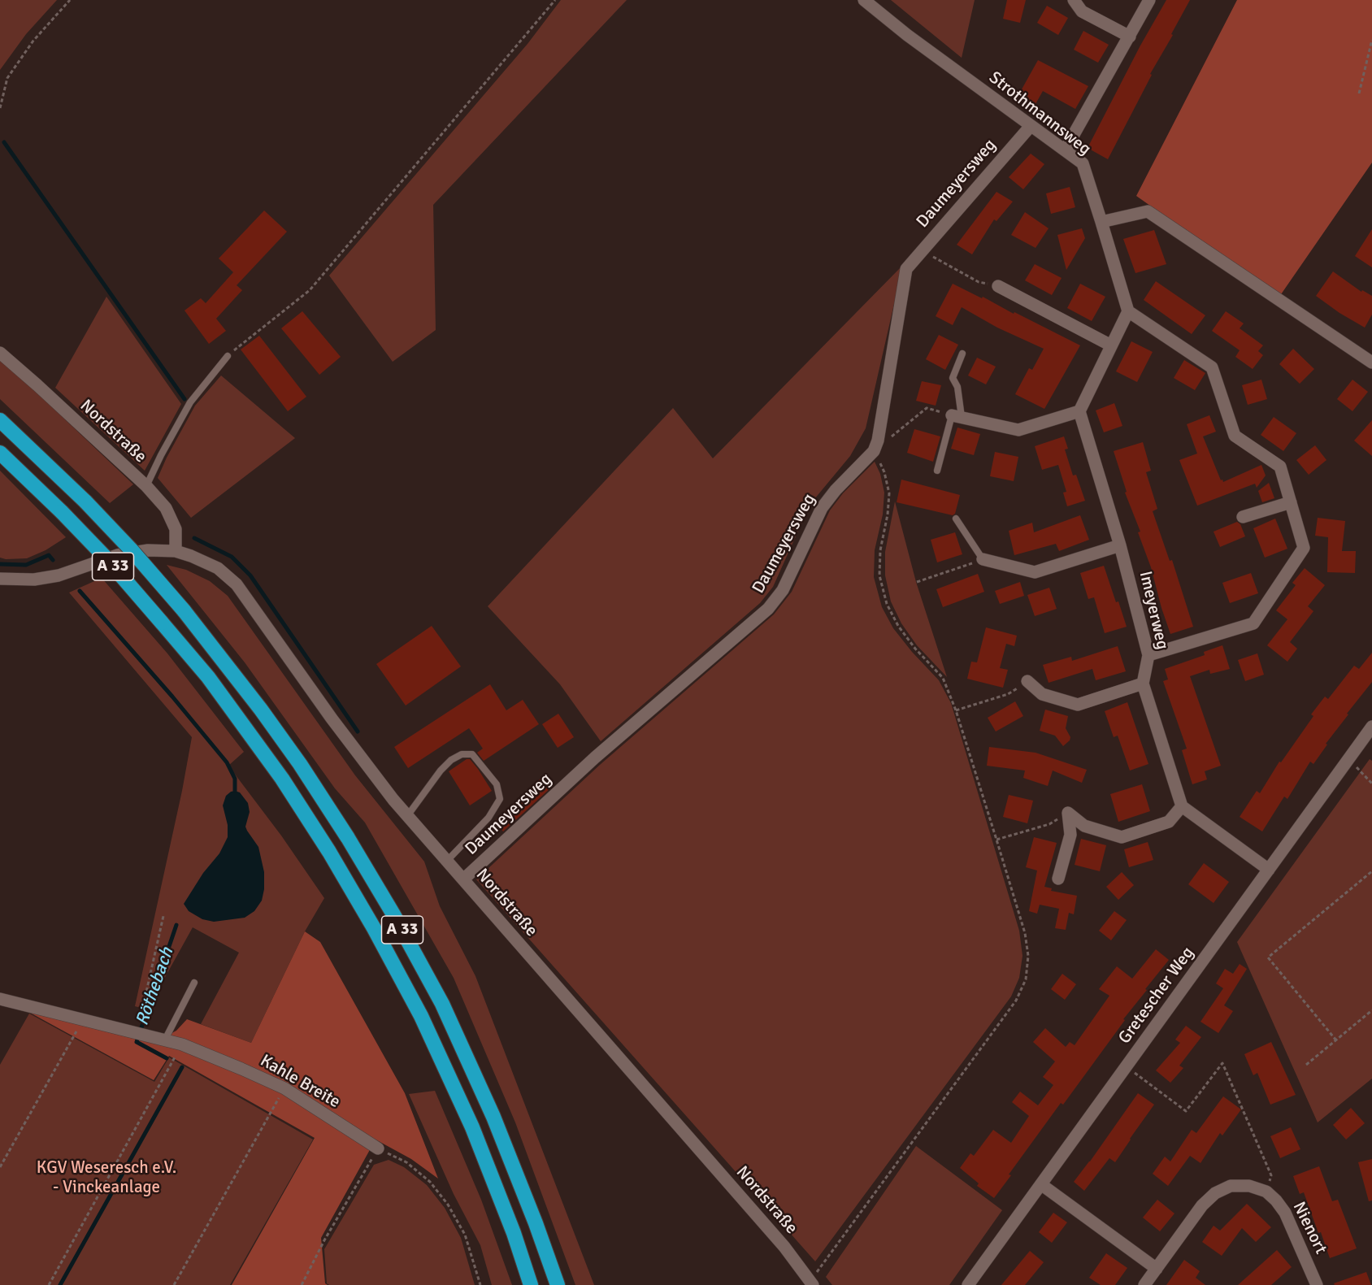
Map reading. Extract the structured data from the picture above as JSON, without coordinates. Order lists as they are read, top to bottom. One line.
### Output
{"streets":{"highway":["A 33"],"street":["Strothmannsweg","Daumeyersweg","Nordstraße","Imeyerweg","Gretescher Weg","Kahle Breite","Nienort"]},"crossings":[["Strothmannsweg","Daumeyersweg"],["Daumeyersweg","Nordstraße"]],"water":["Röthebach"],"parks":["KGV Weseresch e.V. - Vinckeanlage"]}
